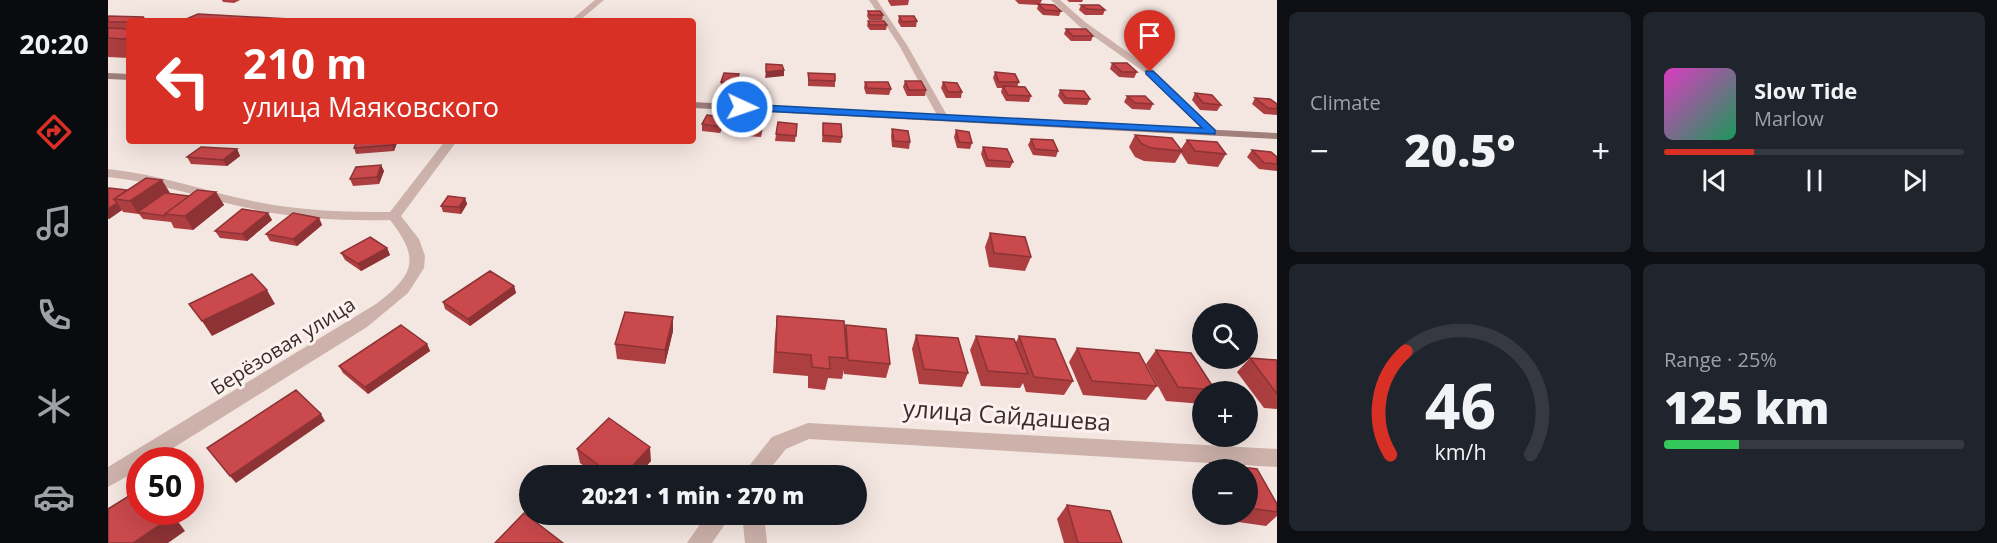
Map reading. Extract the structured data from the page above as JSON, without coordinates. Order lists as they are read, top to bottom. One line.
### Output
{"streets":{"street":["Берёзовая улица","улица Сайдашева"]},"page":{"tabs":"20:20","tile":["Climate",["Range · 25%","125 km"]],"turn":["210 m","улица Маяковского"],"song":["Slow Tide","Marlow"],"heat":["−","20.5°","+"],"map_buttons":["+","−"],"limit":"50","trip":"20:21 · 1 min · 270 m","gauge":["46","km/h"]}}
